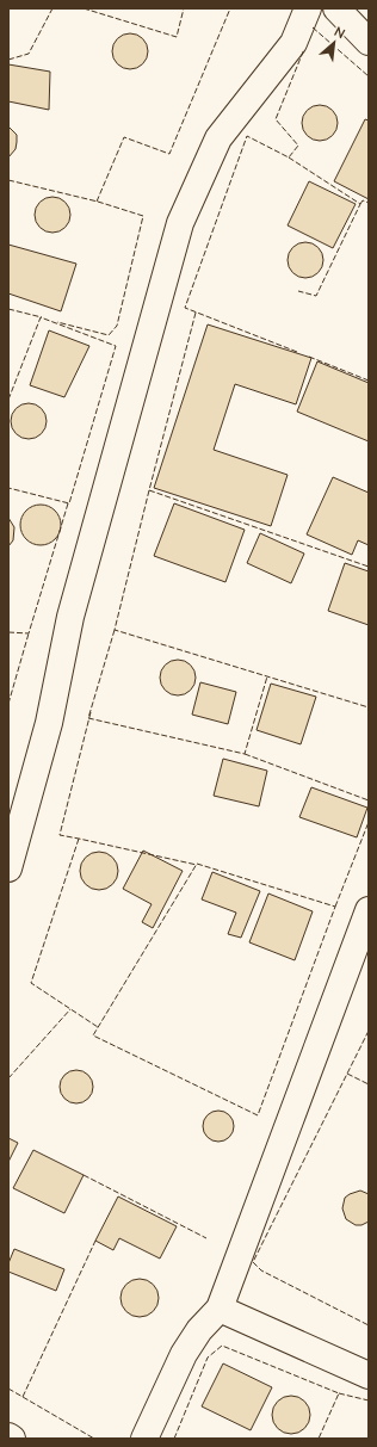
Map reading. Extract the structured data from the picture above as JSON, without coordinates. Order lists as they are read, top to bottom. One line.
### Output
{"north":"top right"}
